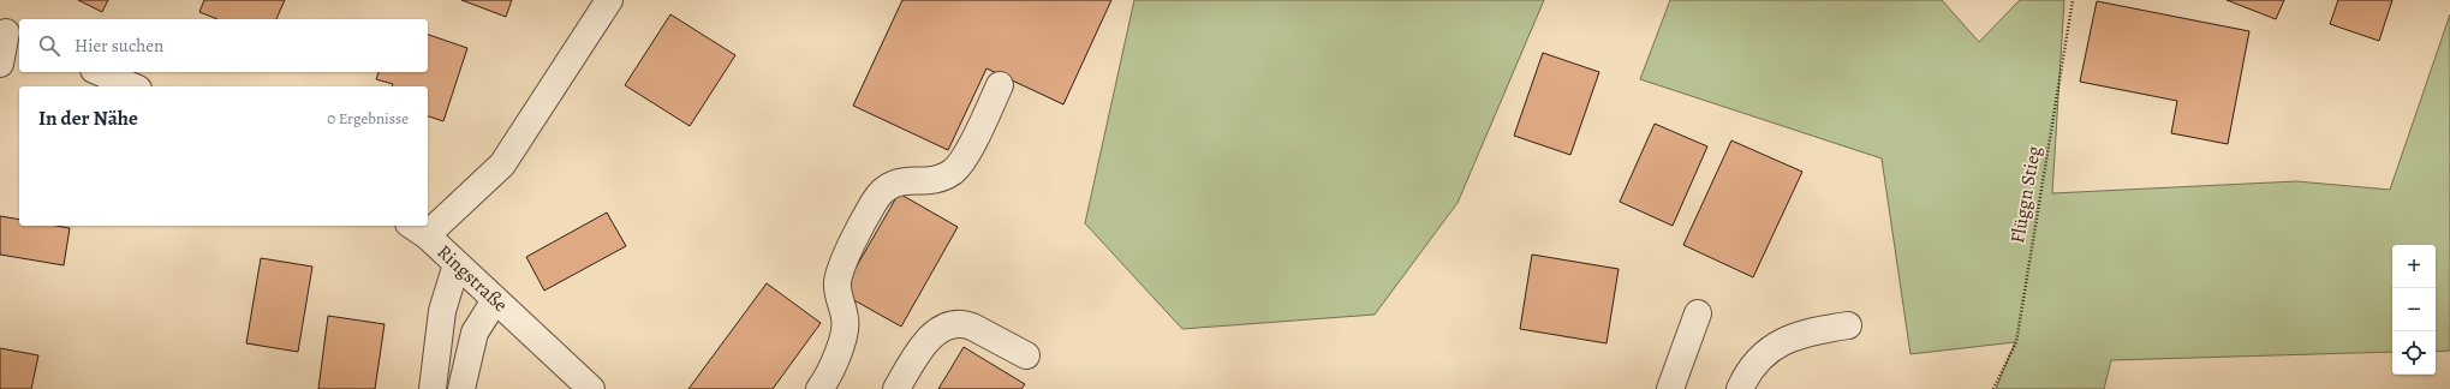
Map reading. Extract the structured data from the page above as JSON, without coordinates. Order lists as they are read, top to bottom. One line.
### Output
{"streets":{"street":["Ringstraße"],"path":["Flüggn Stieg"]},"page":{"search":"Hier suchen","heading":["In der Nähe","0 Ergebnisse"],"map_buttons":["+","−"]}}
